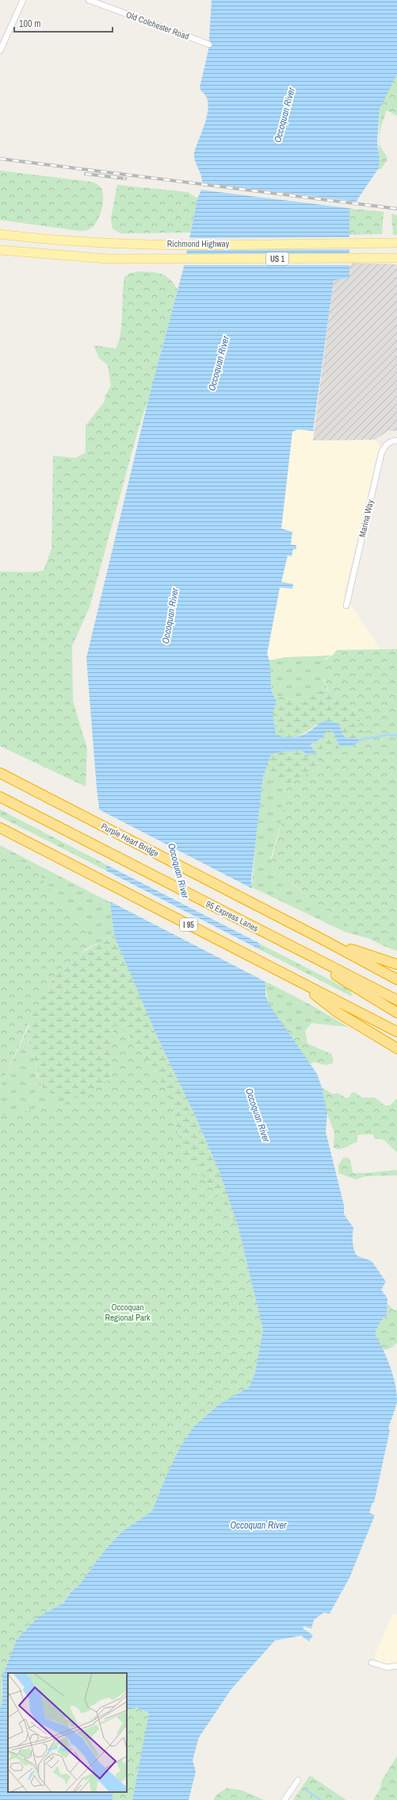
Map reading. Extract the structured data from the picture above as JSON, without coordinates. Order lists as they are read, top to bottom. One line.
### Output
{"streets":{"highway":["Purple Heart Bridge","95 Express Lanes","I 95"],"main road":["Richmond Highway","US 1"],"street":["Old Colchester Road","Marina Way"]},"water":["Occoquan River"],"parks":["Occoquan Regional Park"],"scale_bar":"100 m"}
